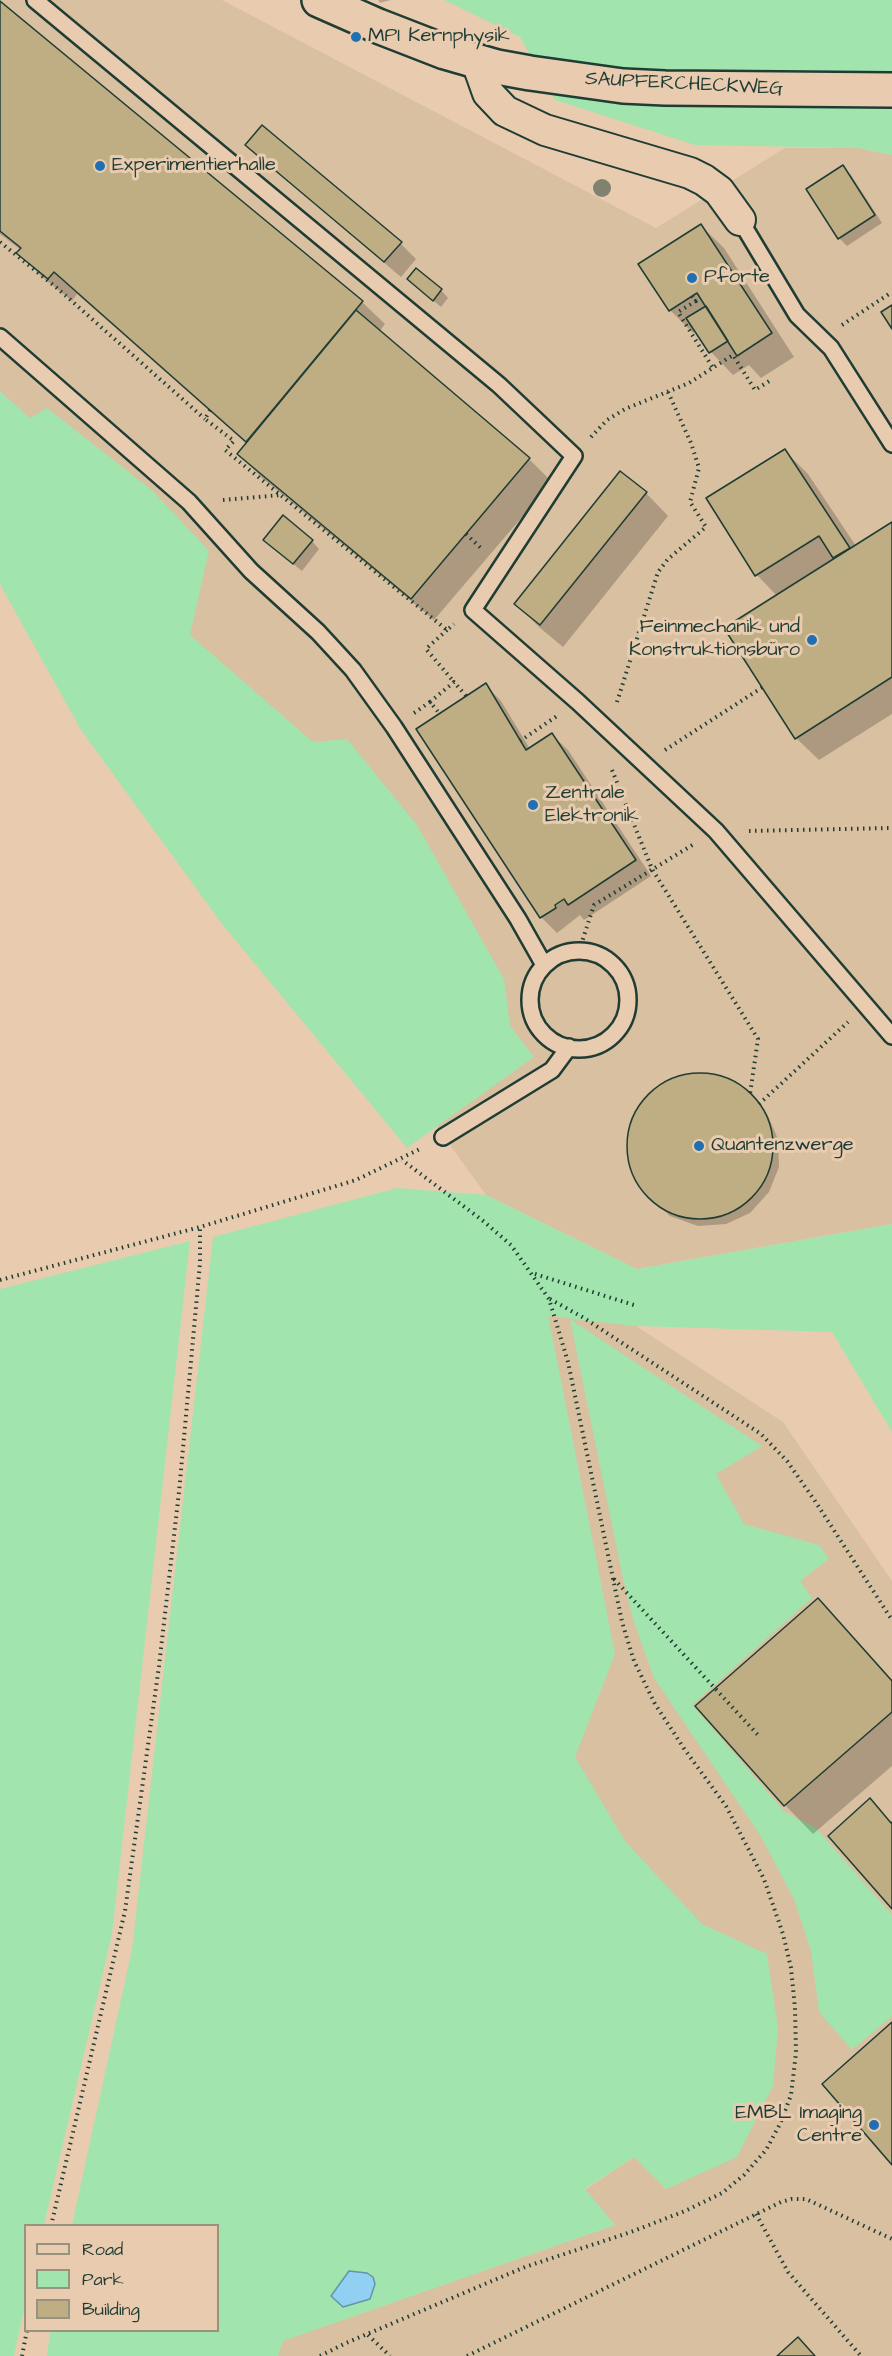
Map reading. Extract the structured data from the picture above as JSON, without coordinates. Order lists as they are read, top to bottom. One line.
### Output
{"streets":{"street":["SAUPFERCHECKWEG"]},"places":["MPI Kernphysik","Experimentierhalle","Pforte","Feinmechanik und Konstruktionsbüro","Zentrale Elektronik","Quantenzwerge","EMBL Imaging Centre"],"legend":["Road","Park","Building"]}
